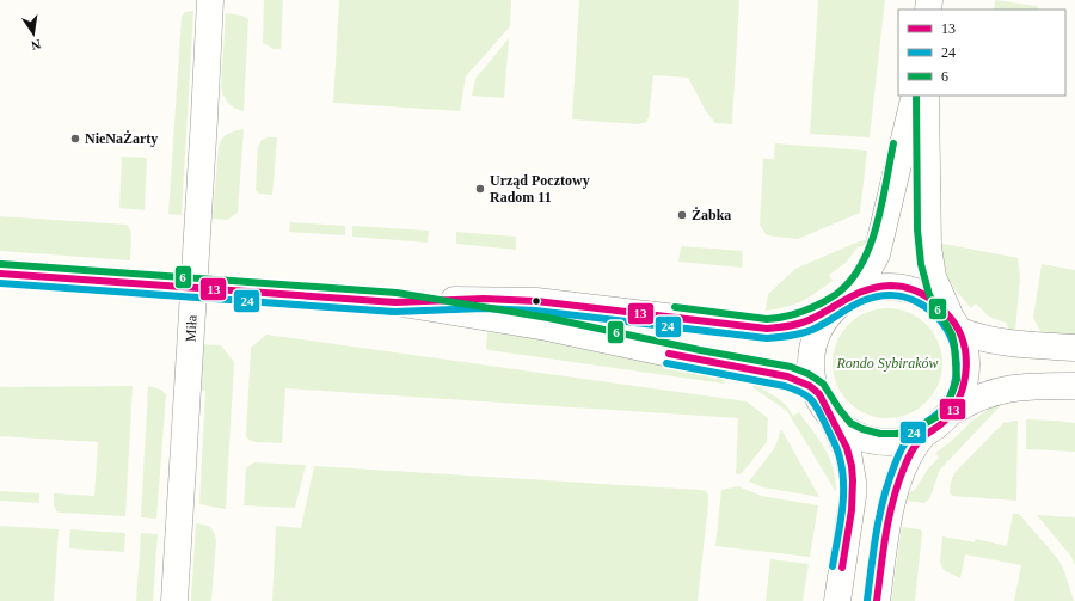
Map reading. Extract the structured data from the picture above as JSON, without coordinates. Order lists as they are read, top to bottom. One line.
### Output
{"streets":{"street":["Miła"]},"parks":["Rondo Sybiraków"],"places":["NieNaŻarty","Urząd Pocztowy Radom 11","Żabka"],"lines":["transit line 6","transit line 13","transit line 24"],"legend":["13","24","6"],"north":"bottom"}
